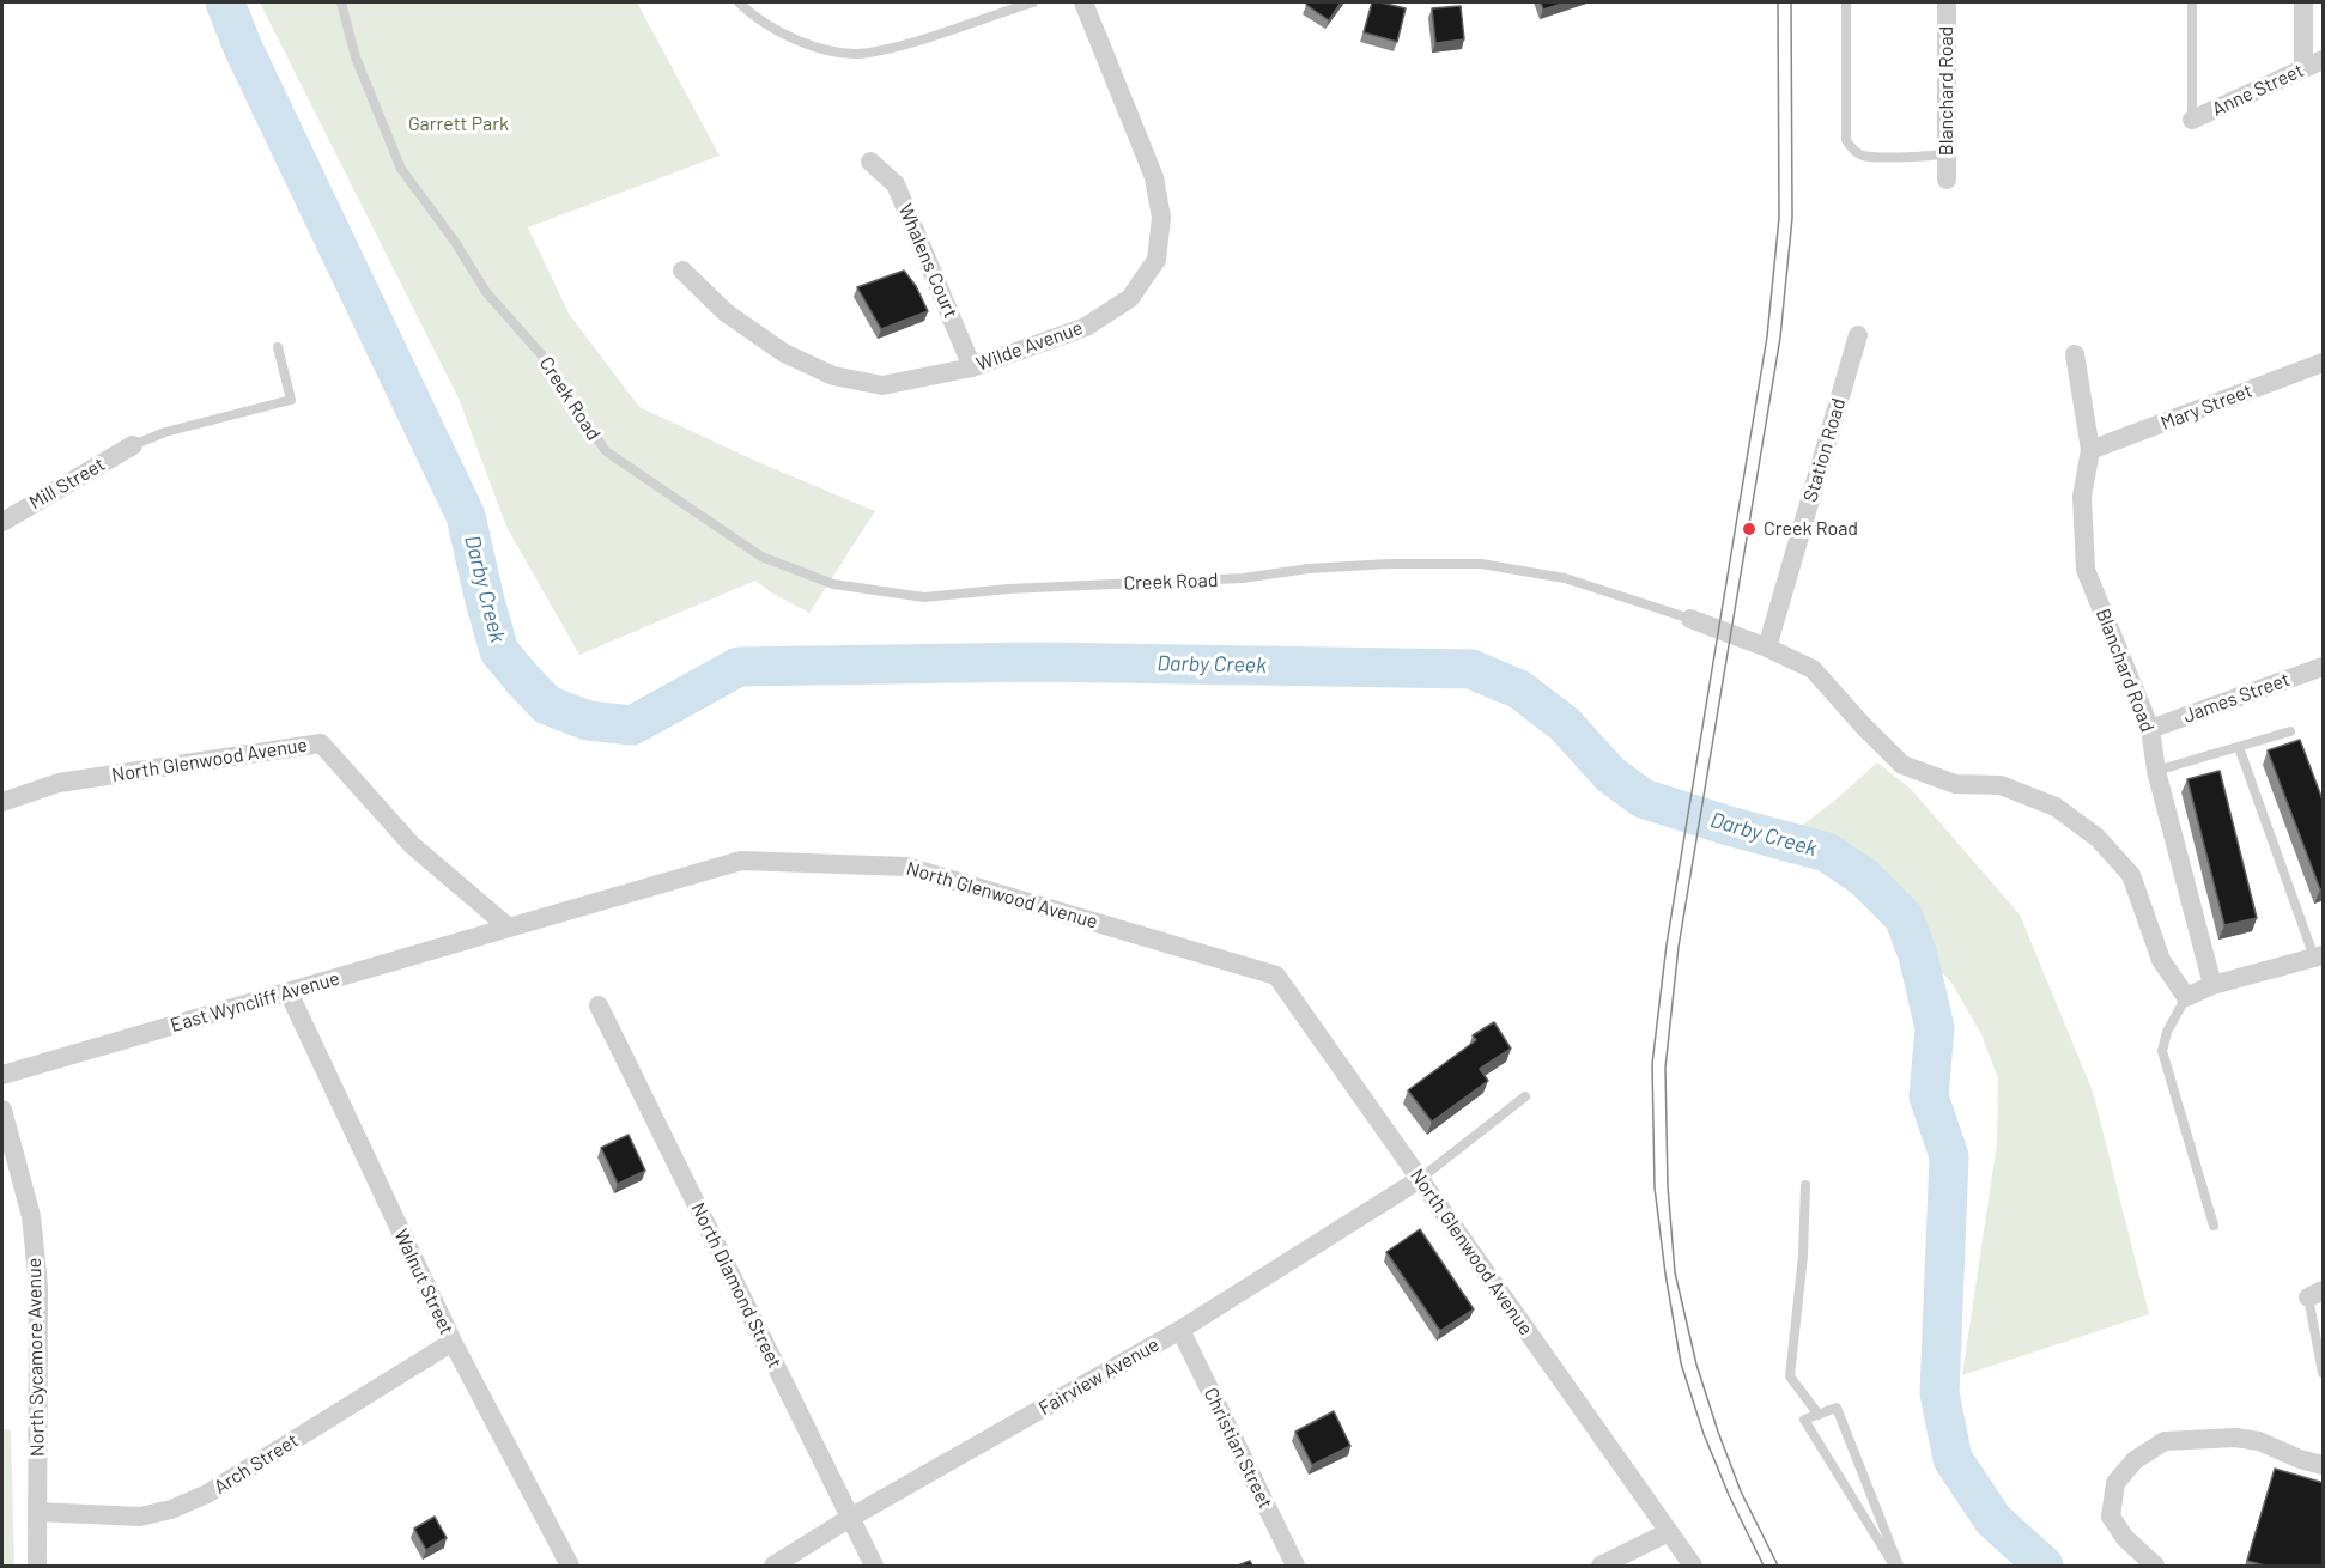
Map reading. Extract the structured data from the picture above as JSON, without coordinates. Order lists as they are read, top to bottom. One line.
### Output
{"streets":{"street":["Anne Street","Blanchard Road","Whalens Court","Wilde Avenue","Creek Road","Mary Street","Station Road","Mill Street","James Street","North Glenwood Avenue","East Wyncliff Avenue","Walnut Street","North Diamond Street","North Sycamore Avenue","Fairview Avenue","Christian Street","Arch Street"]},"crossings":[["Blanchard Road","Mary Street"],["Blanchard Road","James Street"],["Whalens Court","Wilde Avenue"],["Creek Road","Station Road"],["North Glenwood Avenue","East Wyncliff Avenue"],["North Glenwood Avenue","Fairview Avenue"],["East Wyncliff Avenue","Walnut Street"],["Walnut Street","Arch Street"],["North Diamond Street","Fairview Avenue"],["North Sycamore Avenue","Arch Street"],["Fairview Avenue","Christian Street"]],"water":["Darby Creek"],"parks":["Garrett Park"],"places":["Creek Road"]}
